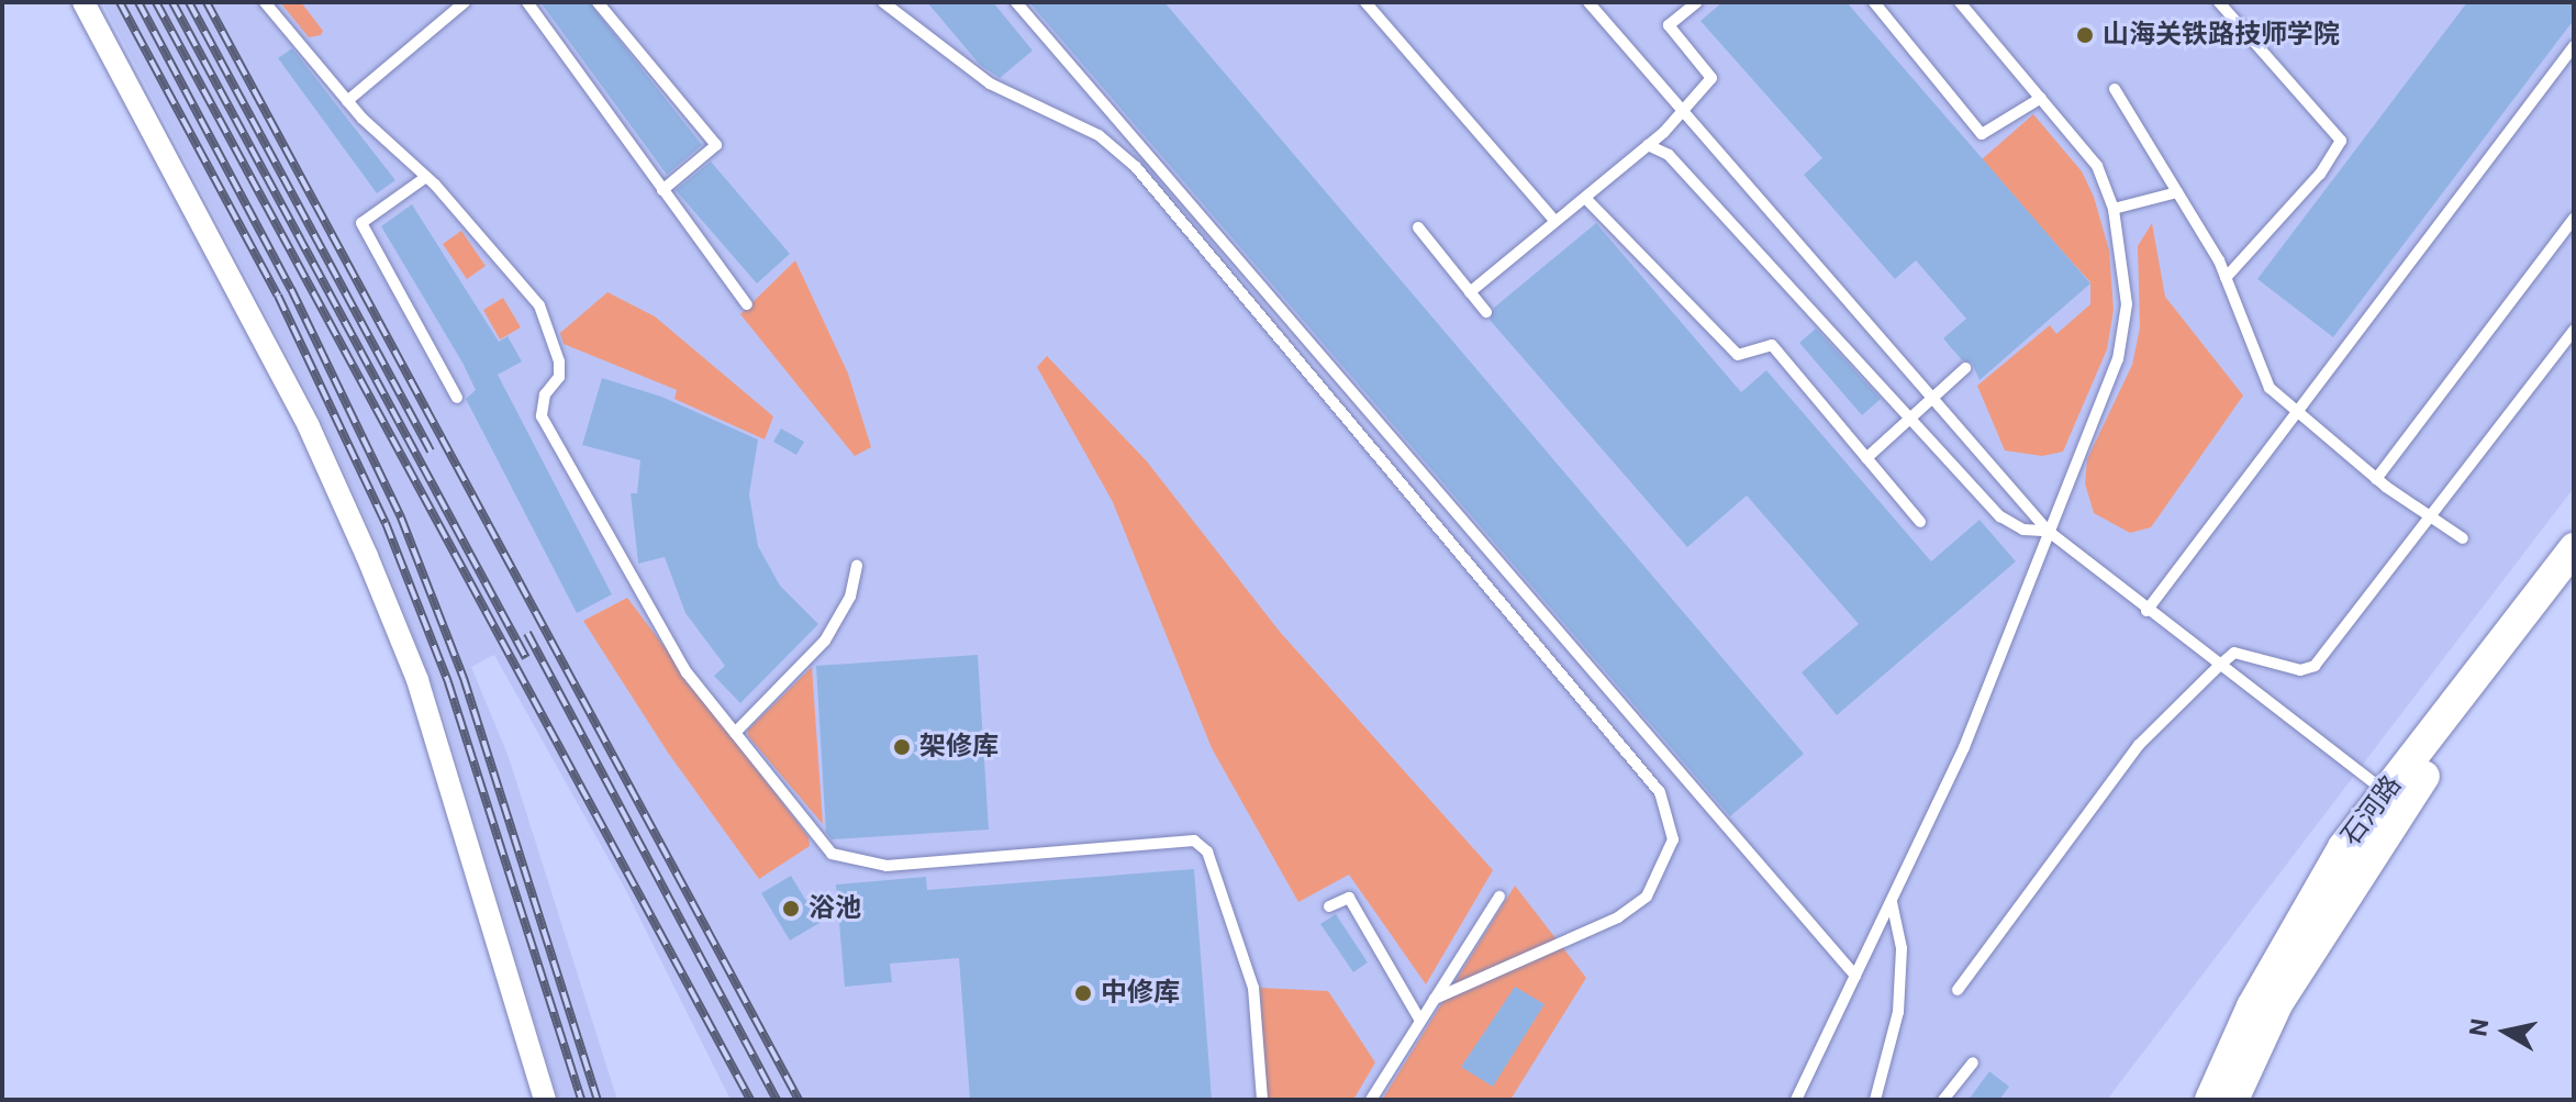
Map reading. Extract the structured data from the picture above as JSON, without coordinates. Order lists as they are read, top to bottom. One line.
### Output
{"streets":{"main road":["石河路"]},"places":["山海关铁路技师学院","架修库","浴池","中修库"],"north":"left"}
